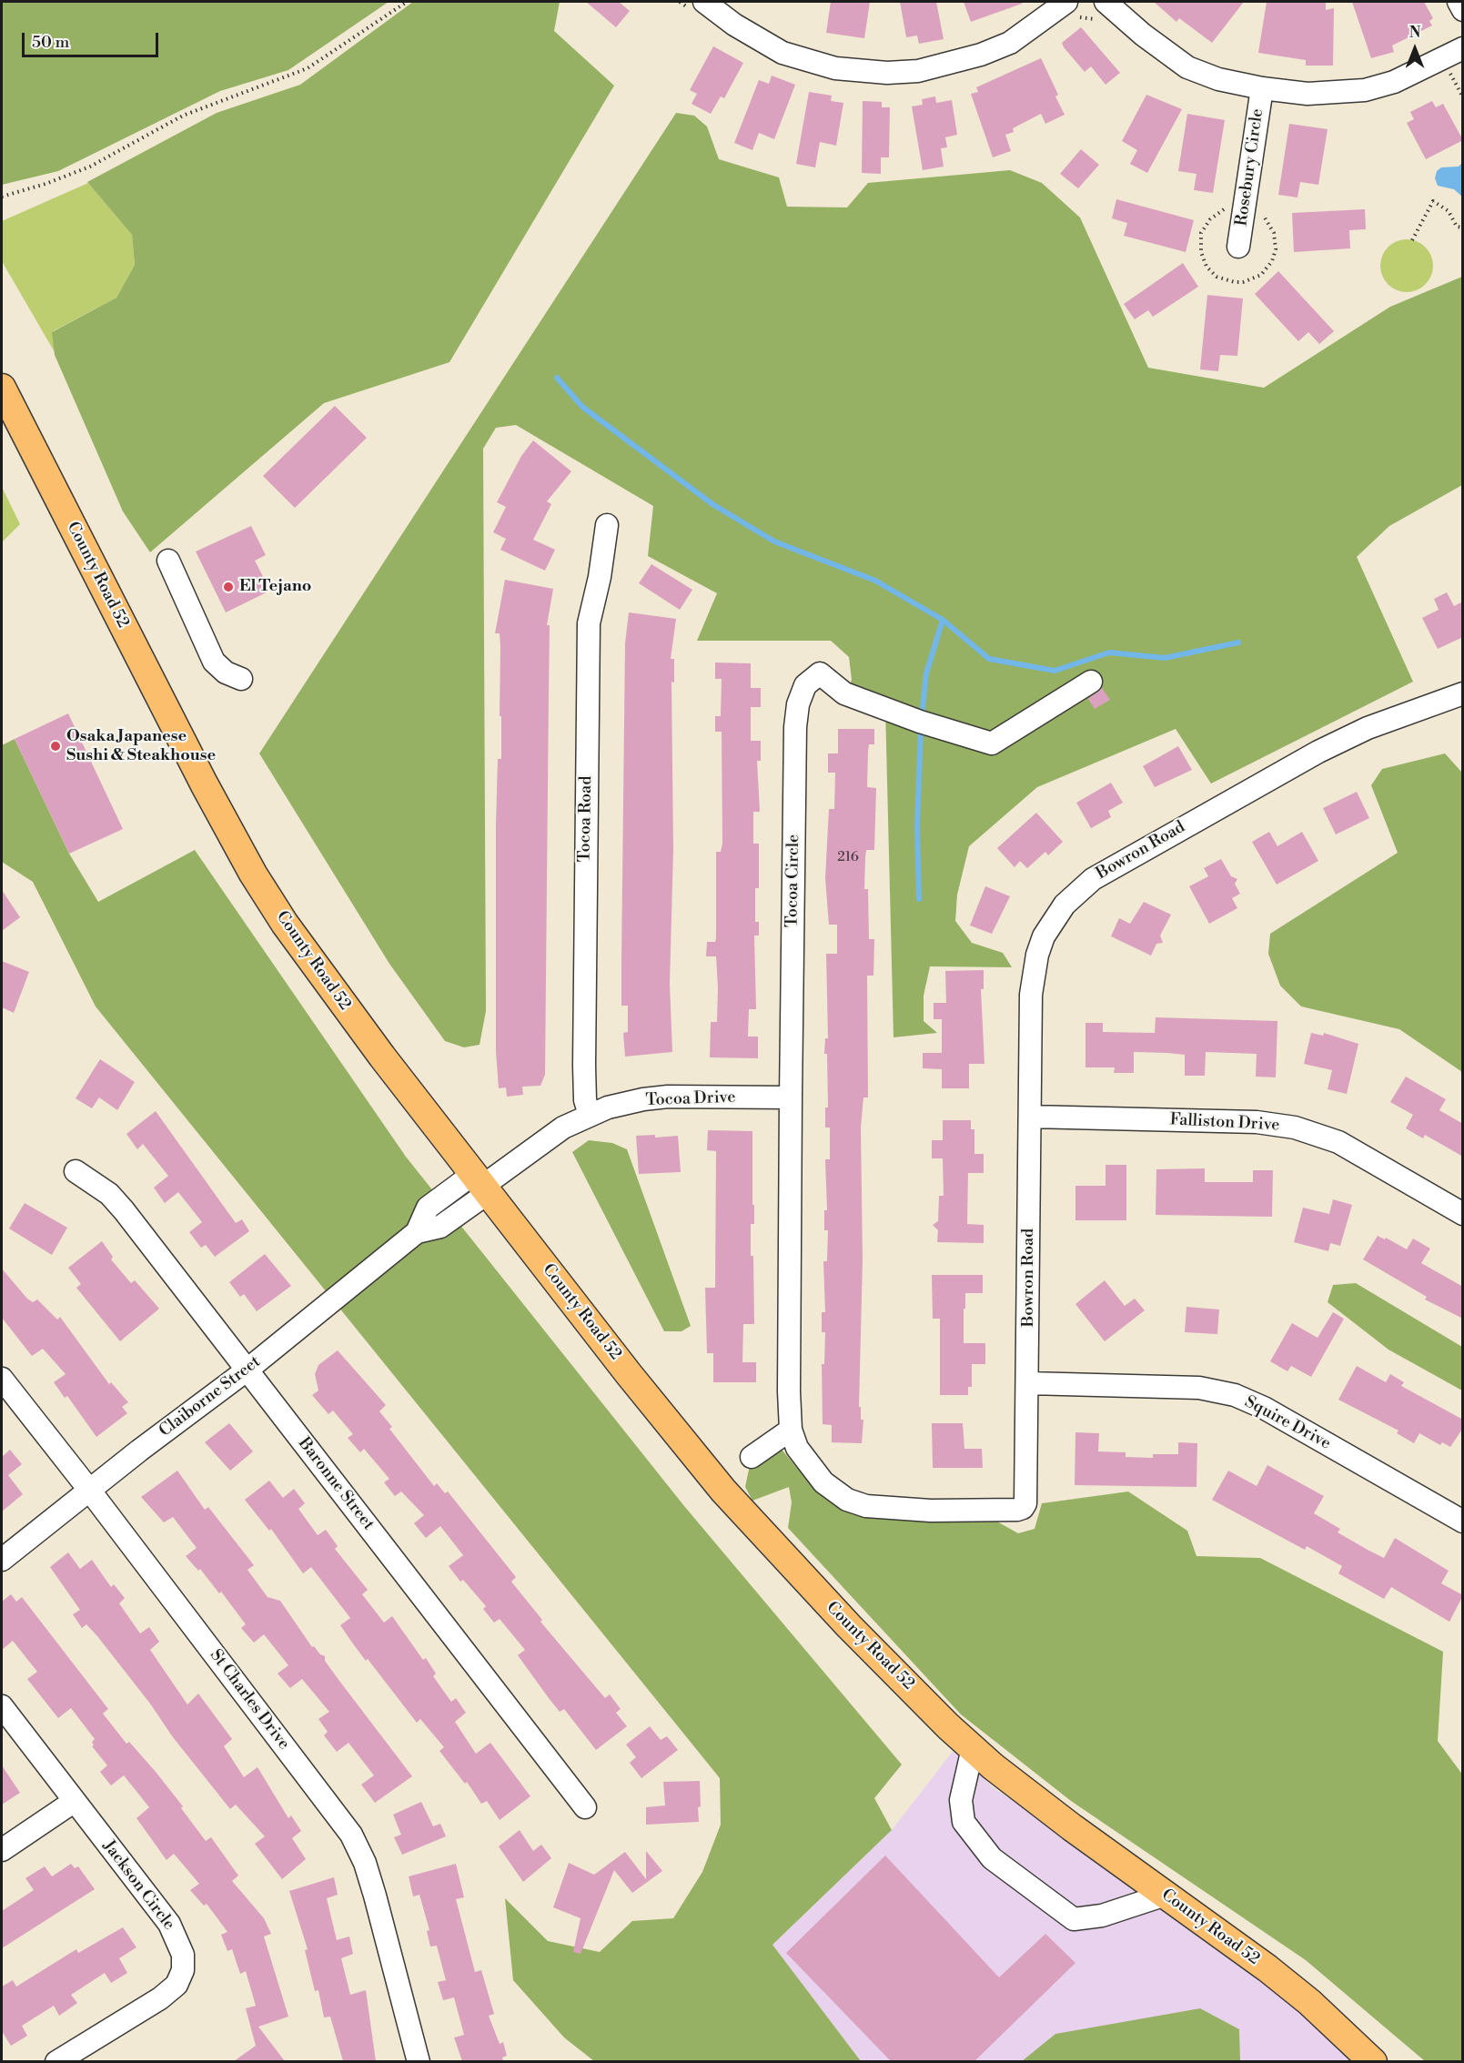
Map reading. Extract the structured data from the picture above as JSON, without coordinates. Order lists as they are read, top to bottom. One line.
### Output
{"streets":{"main road":["County Road 52"],"street":["Rosebury Circle","Tocoa Road","Bowron Road","Tocoa Circle","Tocoa Drive","Falliston Drive","Claiborne Street","Squire Drive","Baronne Street","St Charles Drive","Jackson Circle"]},"crossings":[["County Road 52","Tocoa Drive"],["County Road 52","Claiborne Street"],["Tocoa Road","Tocoa Drive"],["Bowron Road","Tocoa Circle"],["Bowron Road","Tocoa Drive"],["Bowron Road","Falliston Drive"],["Bowron Road","Squire Drive"],["Tocoa Circle","Tocoa Drive"],["Tocoa Drive","Claiborne Street"],["Claiborne Street","Baronne Street"],["Claiborne Street","St Charles Drive"]],"places":["El Tejano","Osaka Japanese Sushi & Steakhouse"],"house_numbers":["216"],"scale_bar":"50 m","north":"top"}
